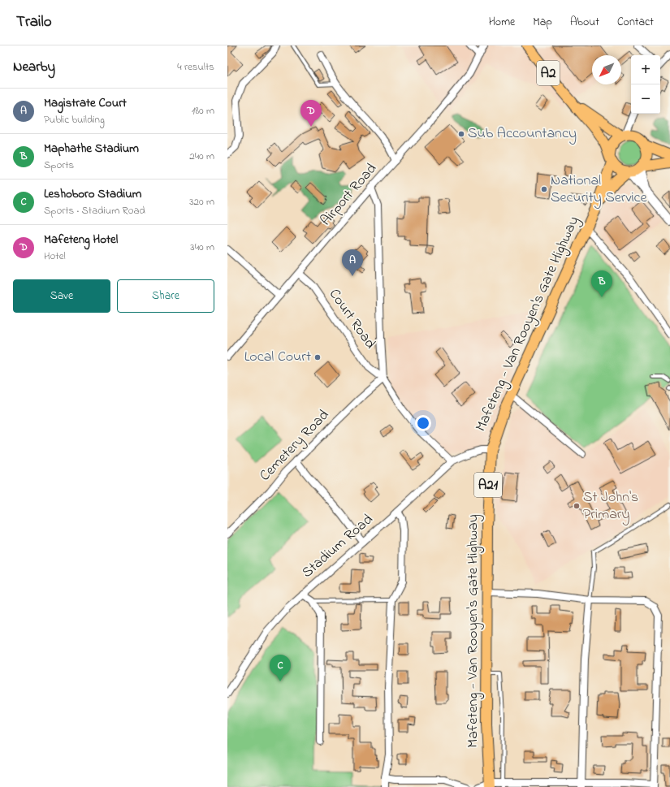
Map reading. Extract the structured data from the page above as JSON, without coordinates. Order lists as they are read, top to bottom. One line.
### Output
{"streets":{"main road":["A2","Mafeteng - Van Rooyen's Gate Highway","A21"],"street":["Airport Road","Court Road","Cemetery Road","Stadium Road"]},"crossings":[["A2","Mafeteng - Van Rooyen's Gate Highway"],["Airport Road","Court Road"],["Court Road","Cemetery Road"],["Mafeteng - Van Rooyen's Gate Highway","Stadium Road"]],"places":["Sub Accountancy","National Security Service","Local Court","St John's Primary"],"north":"bottom left","page":{"header":"Trailo","nav":["Home","Map","About","Contact"],"heading":["Nearby","4 results"],"map_buttons":["+","−"],"list":[{"mark":"A","name":"Magistrate Court","note":"Public building","value":"180 m"},{"mark":"B","name":"Maphathe Stadium","note":"Sports","value":"240 m"},{"mark":"C","name":"Leshoboro Stadium","note":"Sports · Stadium Road","value":"320 m"},{"mark":"D","name":"Mafeteng Hotel","note":"Hotel","value":"340 m"}],"pins":["D","A","B","C"],"buttons":["Save","Share"]}}
